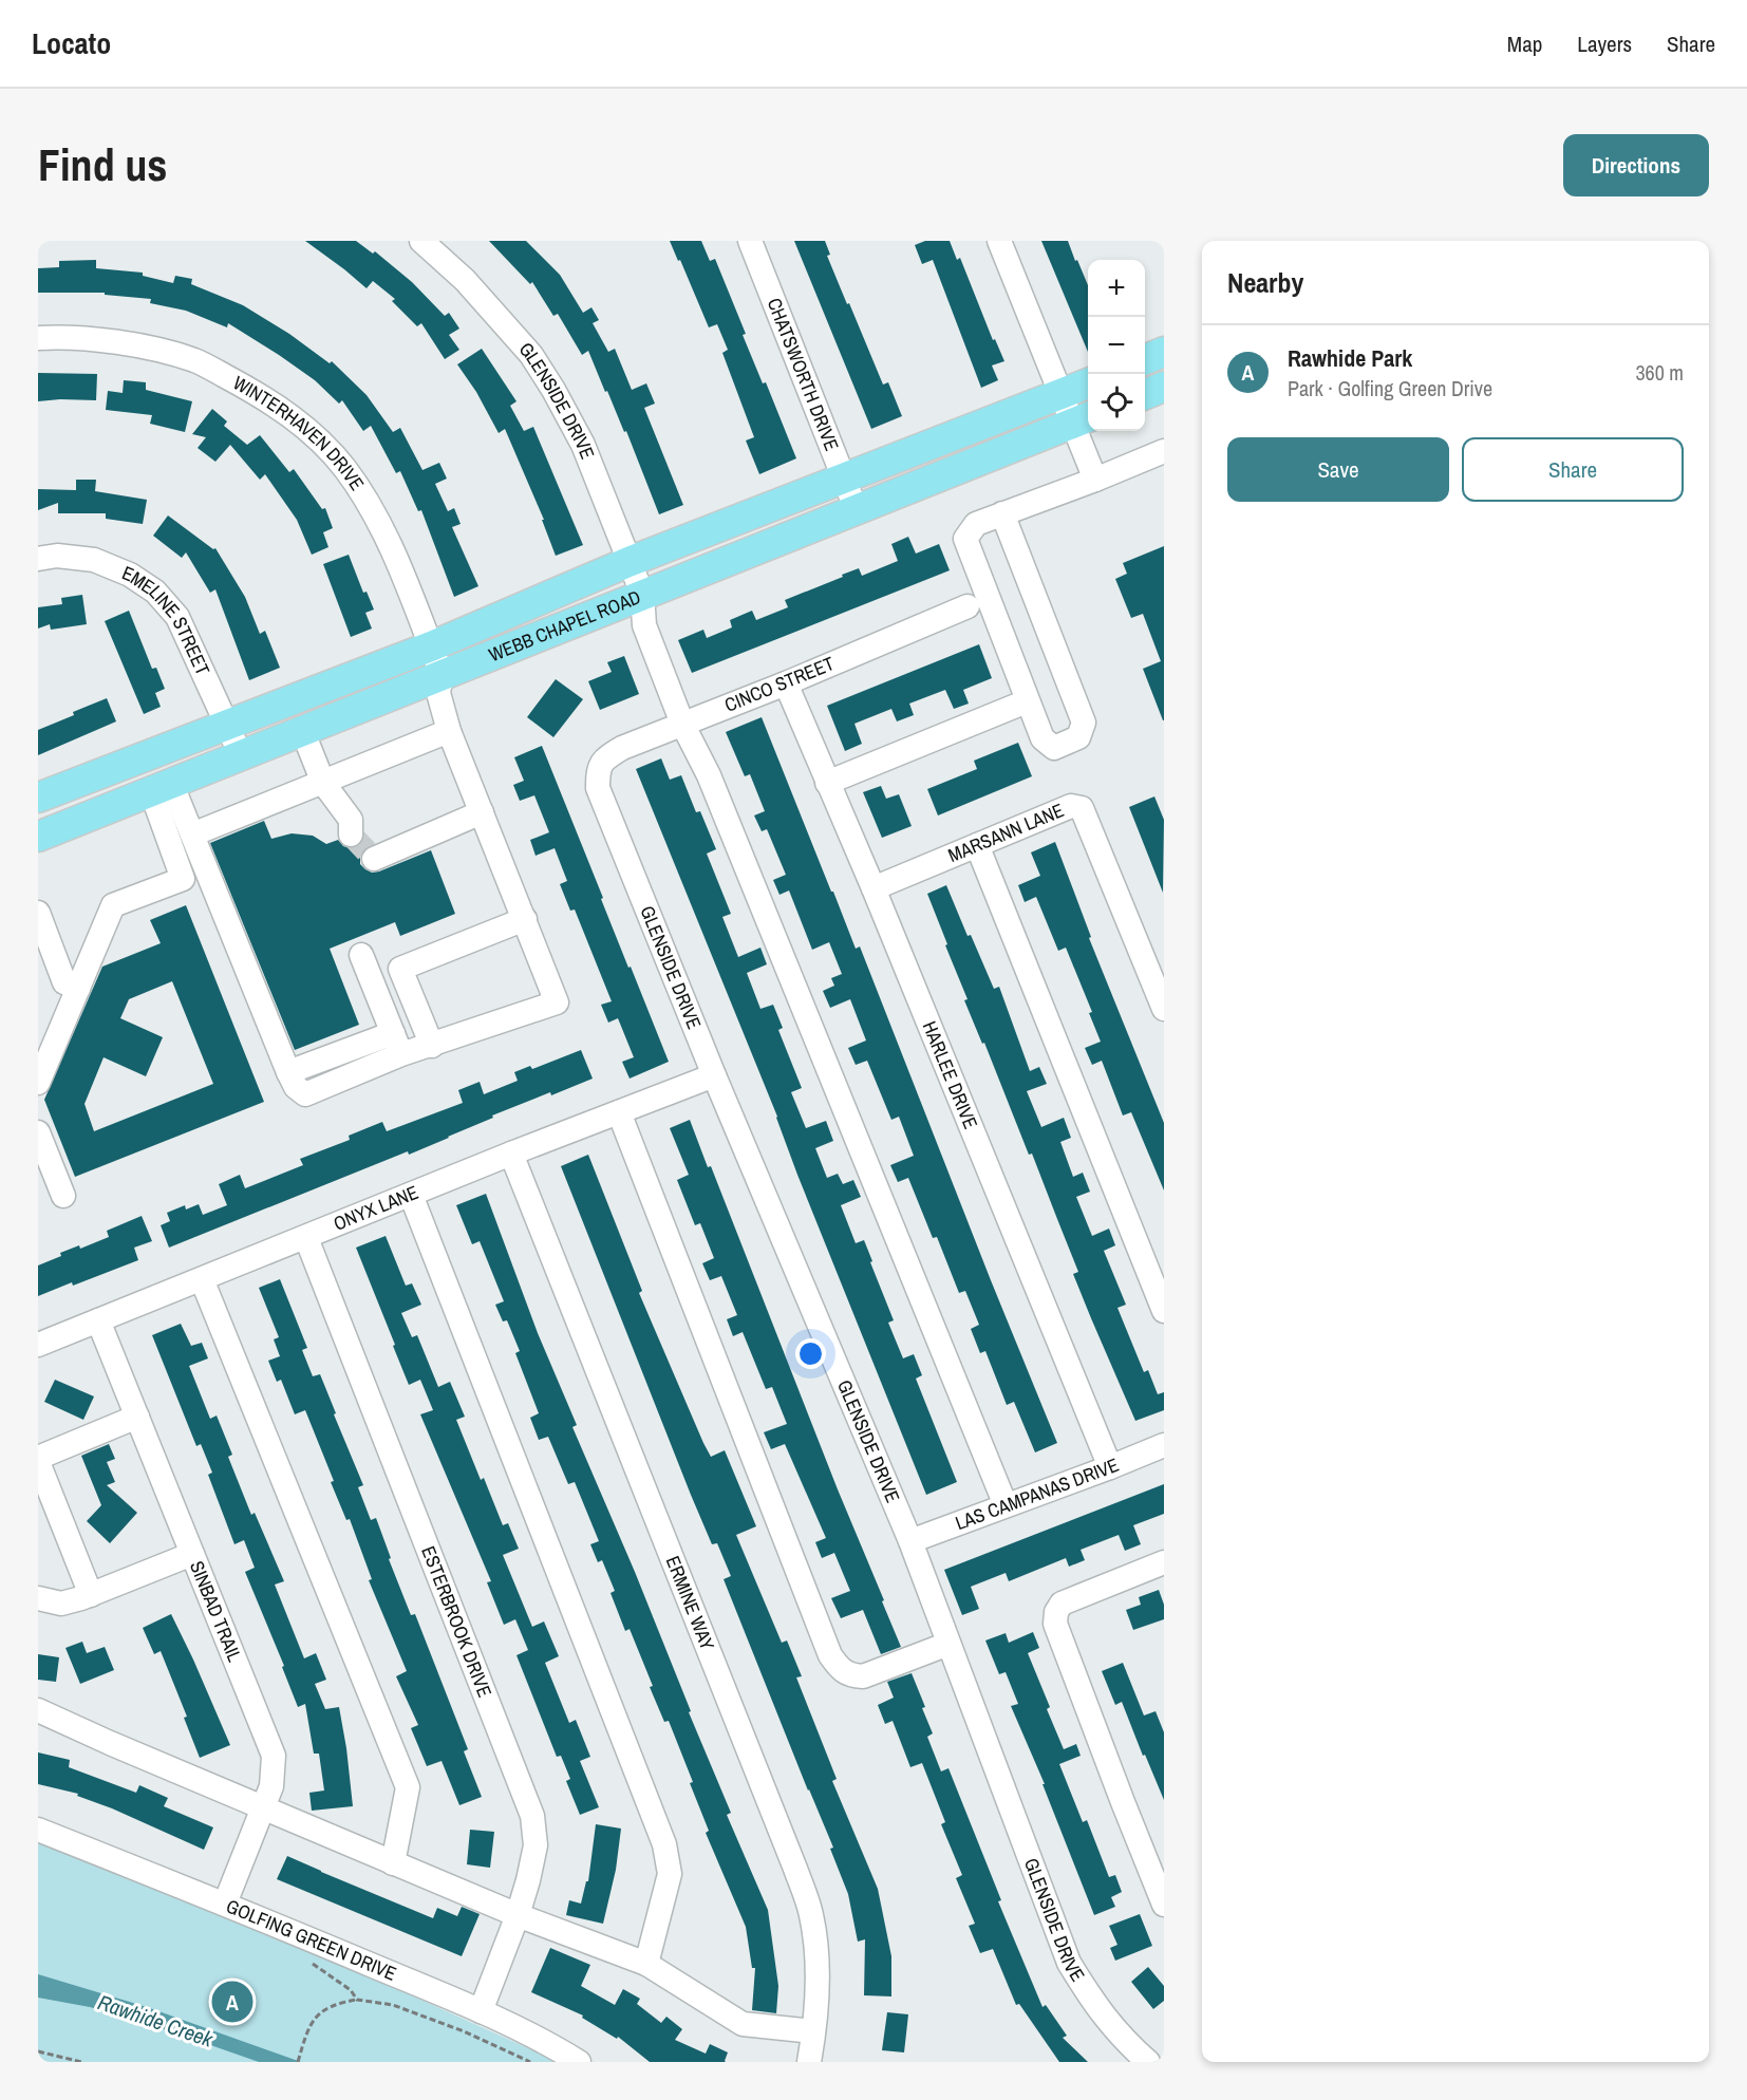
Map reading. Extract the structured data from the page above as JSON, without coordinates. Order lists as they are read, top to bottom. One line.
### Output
{"streets":{"main road":["WEBB CHAPEL ROAD"],"street":["CHATSWORTH DRIVE","GLENSIDE DRIVE","WINTERHAVEN DRIVE","EMELINE STREET","CINCO STREET","MARSANN LANE","HARLEE DRIVE","ONYX LANE","LAS CAMPANAS DRIVE","ERMINE WAY","SINBAD TRAIL","ESTERBROOK DRIVE","GOLFING GREEN DRIVE"]},"crossings":[["CHATSWORTH DRIVE","WEBB CHAPEL ROAD"],["GLENSIDE DRIVE","WEBB CHAPEL ROAD"],["GLENSIDE DRIVE","CINCO STREET"],["GLENSIDE DRIVE","ONYX LANE"],["GLENSIDE DRIVE","LAS CAMPANAS DRIVE"],["WINTERHAVEN DRIVE","WEBB CHAPEL ROAD"],["WEBB CHAPEL ROAD","EMELINE STREET"],["CINCO STREET","HARLEE DRIVE"],["MARSANN LANE","HARLEE DRIVE"],["HARLEE DRIVE","LAS CAMPANAS DRIVE"],["ONYX LANE","ERMINE WAY"],["ONYX LANE","SINBAD TRAIL"],["ONYX LANE","ESTERBROOK DRIVE"],["SINBAD TRAIL","GOLFING GREEN DRIVE"],["ESTERBROOK DRIVE","GOLFING GREEN DRIVE"]],"water":["Rawhide Creek"],"page":{"header":"Locato","nav":["Map","Layers","Share"],"buttons":["Directions",["Save","Share"]],"title":"Find us","heading":"Nearby","map_buttons":["+","−"],"list":[{"mark":"A","name":"Rawhide Park","note":"Park · Golfing Green Drive","value":"360 m"}],"pins":"A"}}
